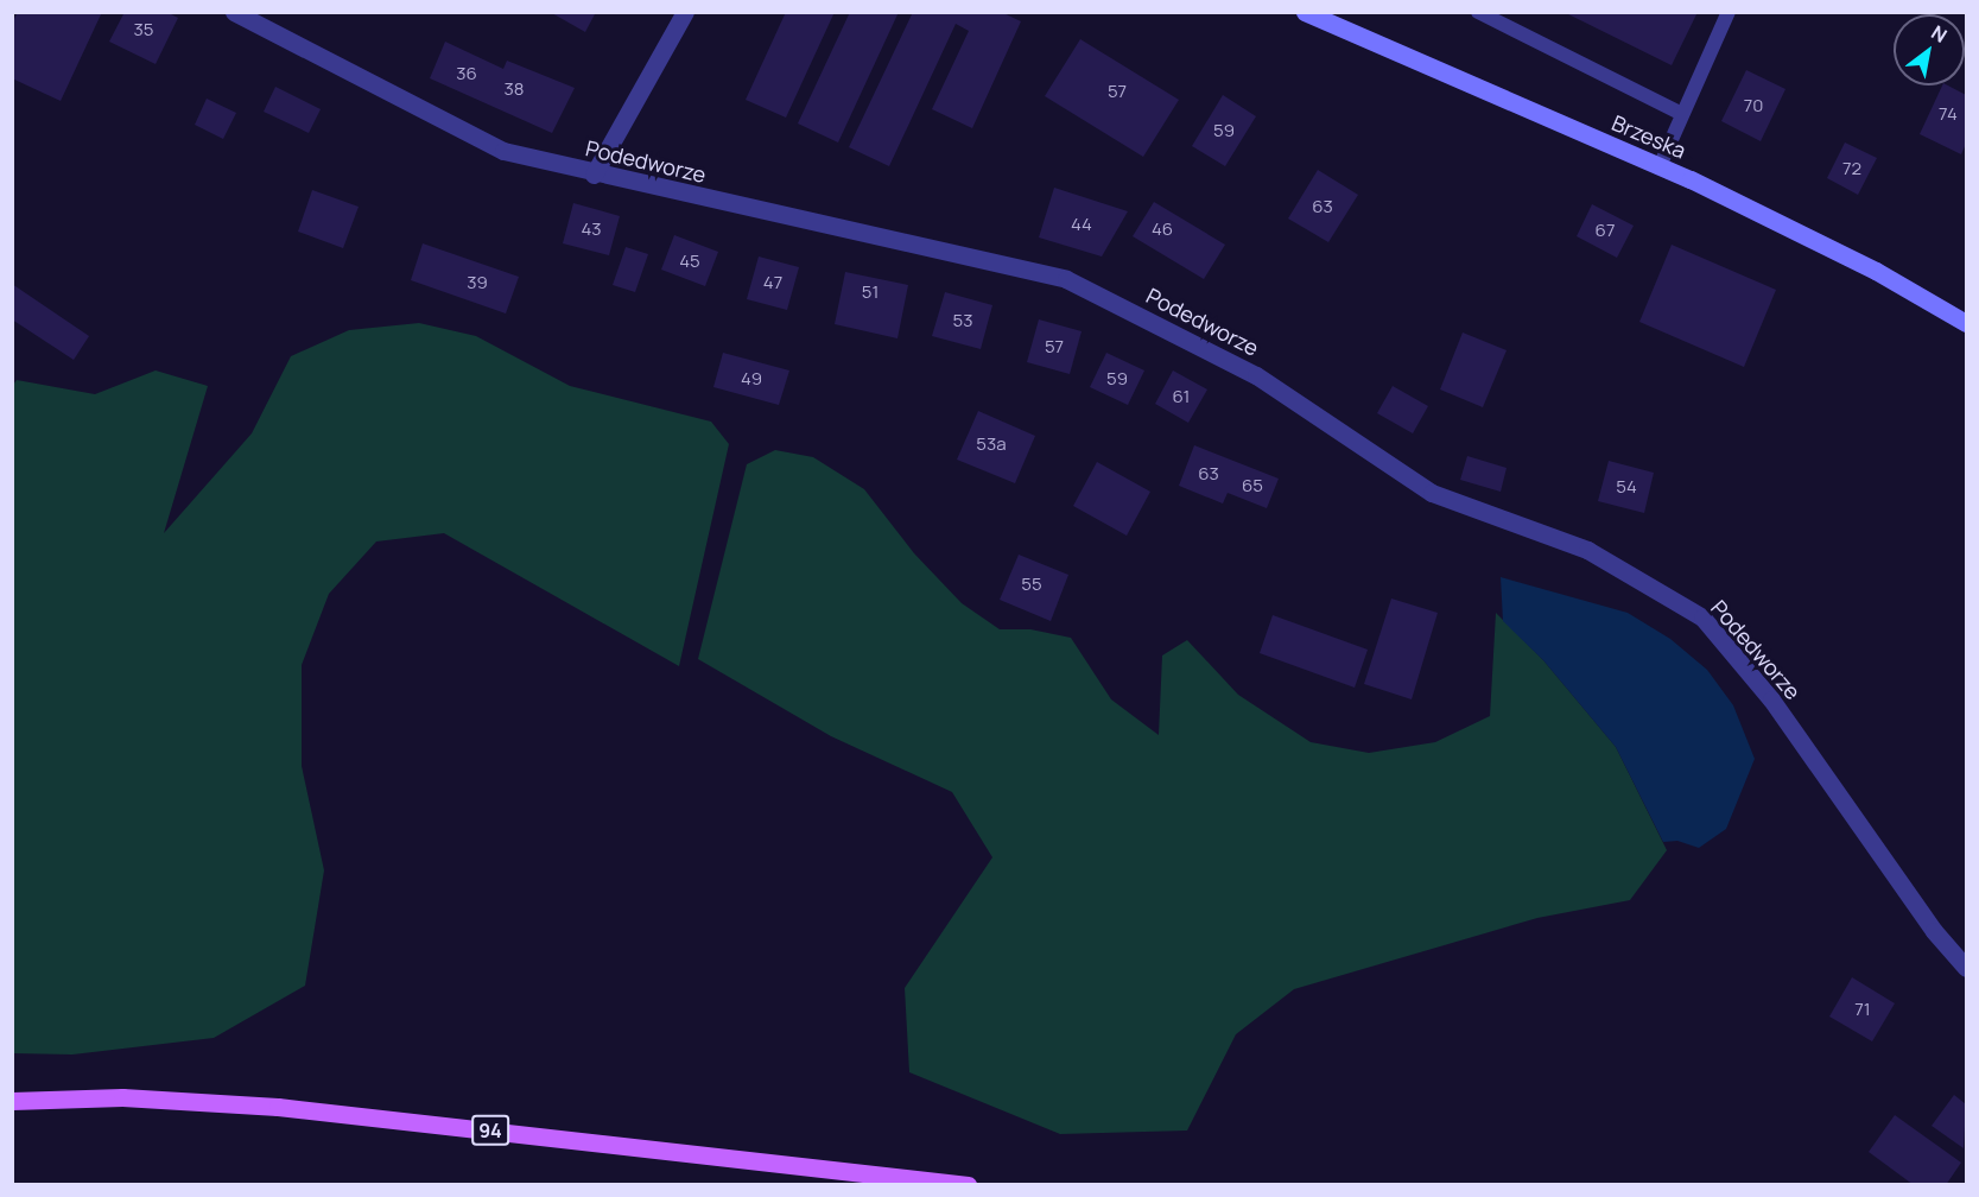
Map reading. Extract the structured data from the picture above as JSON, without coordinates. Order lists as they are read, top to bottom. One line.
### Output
{"streets":{"main road":["Brzeska","94"],"street":["Podedworze"]},"house_numbers":["35","36","38","57","70","74","59","72","63","44","43","46","67","45","39","47","51","53","57","49","59","61","53a","63","65","54","55","71"],"north":"top right"}
